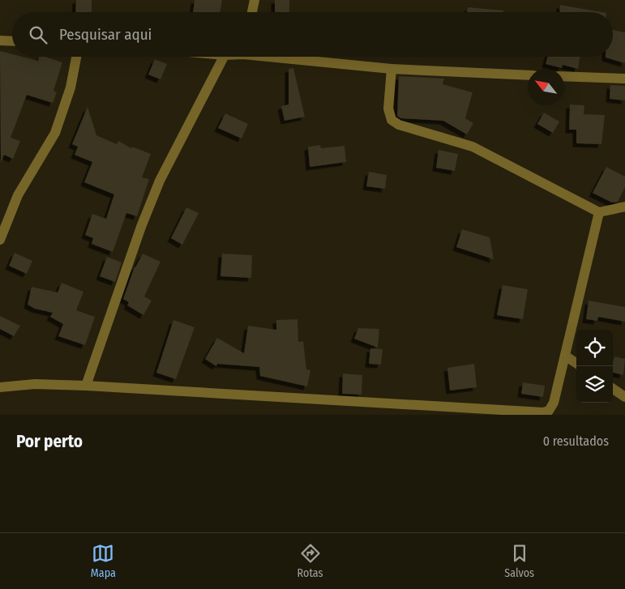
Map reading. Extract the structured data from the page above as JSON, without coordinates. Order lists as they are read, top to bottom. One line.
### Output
{"north":"top left","page":{"search":"Pesquisar aqui","heading":["Por perto","0 resultados"],"nav":["Mapa","Rotas","Salvos"]}}
